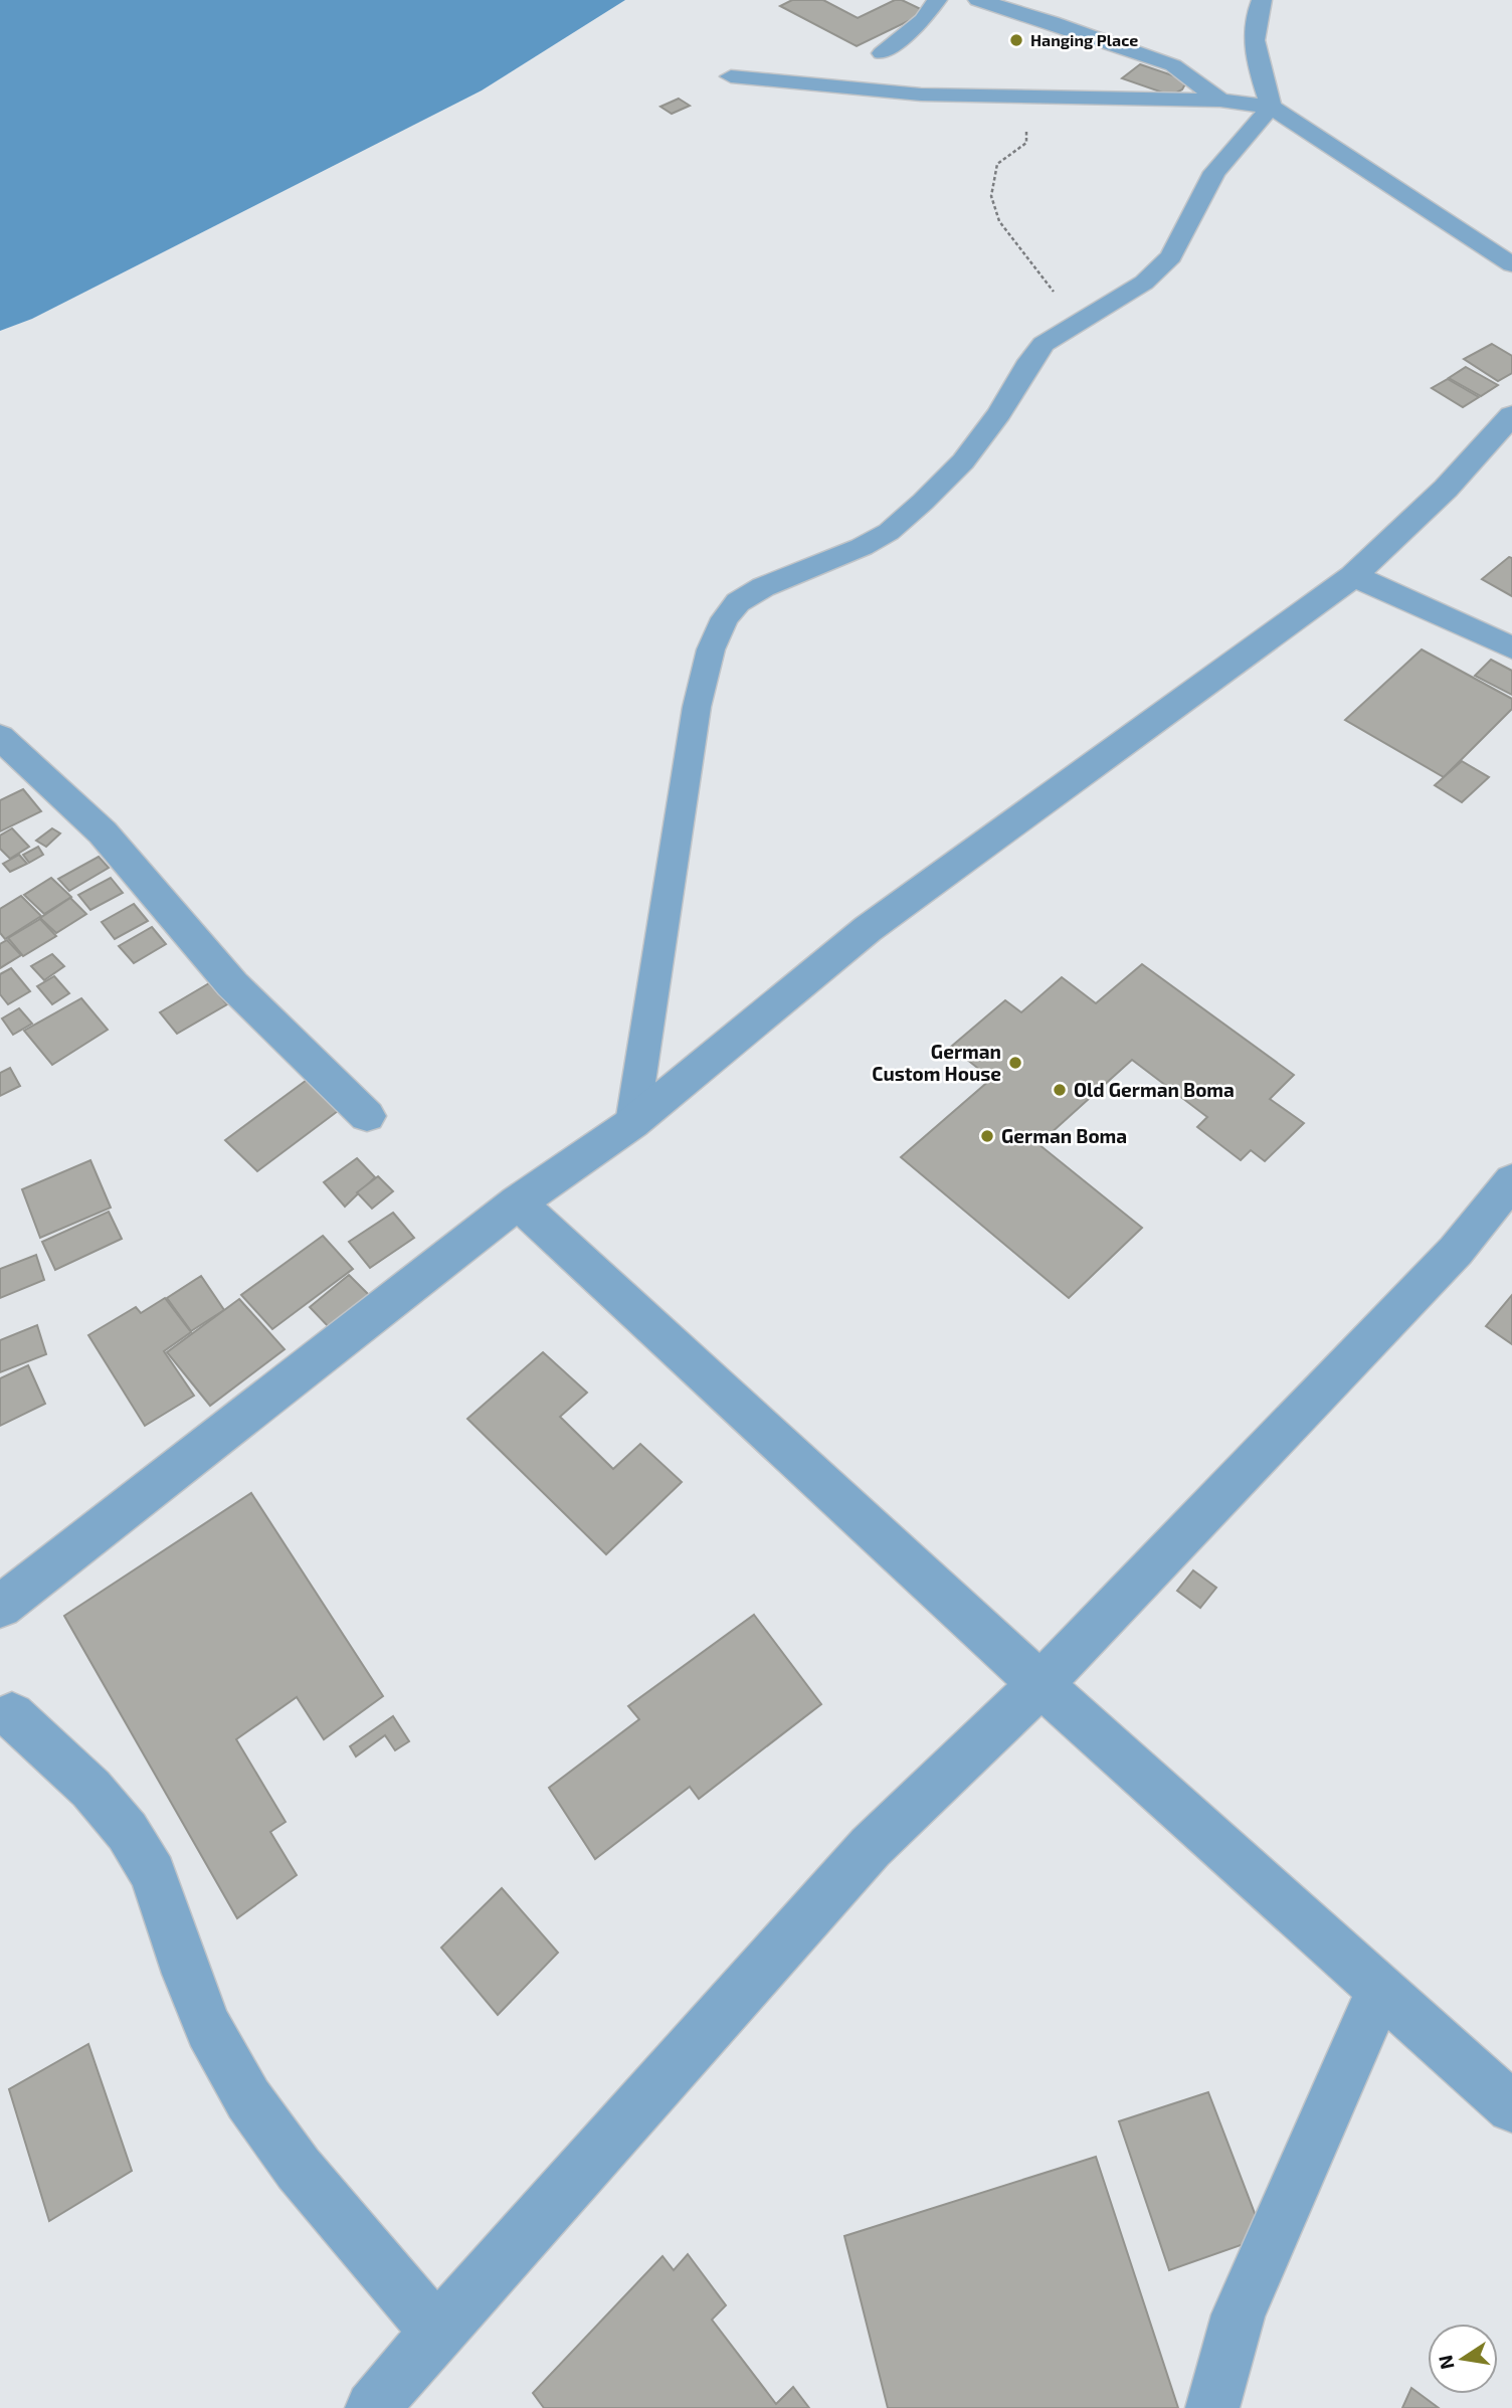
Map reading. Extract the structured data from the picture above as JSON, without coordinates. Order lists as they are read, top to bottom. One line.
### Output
{"places":["Hanging Place","German Custom House","Old German Boma","German Boma"],"north":"left"}
